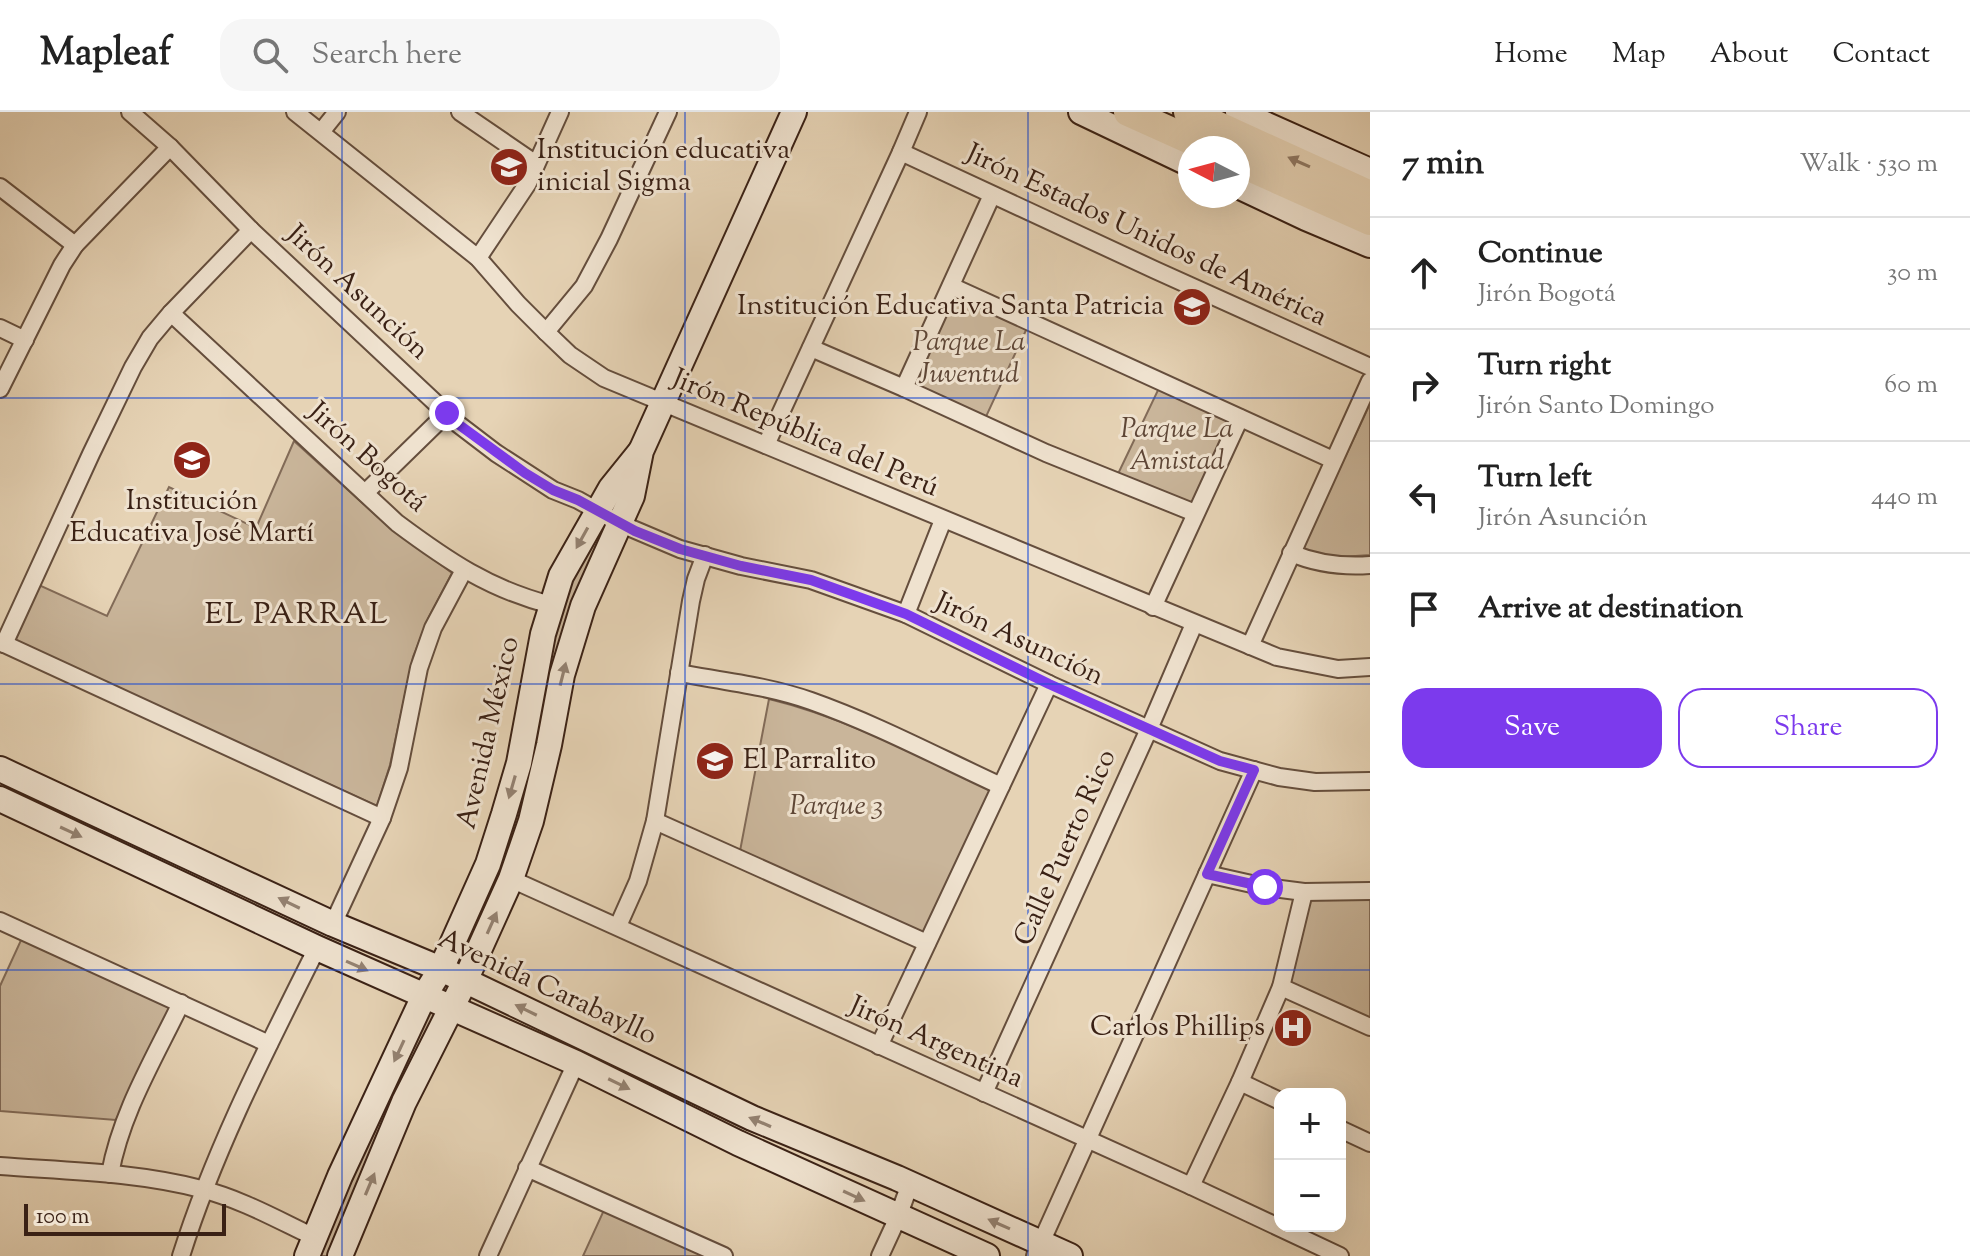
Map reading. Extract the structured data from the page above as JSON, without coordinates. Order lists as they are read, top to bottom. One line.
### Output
{"streets":{"main road":["Avenida México","Avenida Carabayllo"],"street":["Jirón Estados Unidos de América","Jirón Asunción","Jirón República del Perú","Jirón Bogotá","Calle Puerto Rico","Jirón Argentina"]},"crossings":[["Jirón Asunción","Avenida México"],["Jirón Asunción","Calle Puerto Rico"],["Jirón República del Perú","Avenida México"],["Jirón República del Perú","Calle Puerto Rico"],["Jirón Bogotá","Avenida México"],["Avenida México","Avenida Carabayllo"],["Avenida México","Jirón Argentina"],["Calle Puerto Rico","Jirón Argentina"]],"districts":["EL PARRAL"],"parks":["Parque La Juventud","Parque La Amistad","Parque 3"],"places":{"school or university":["Institución educativa inicial Sigma","Institución Educativa Santa Patricia","Institución Educativa José Martí","El Parralito"],"hospital":["Carlos Phillips"]},"scale_bar":"100 m","north":"left","page":{"header":"Mapleaf","search":"Search here","nav":["Home","Map","About","Contact"],"heading":["7 min","Walk · 530 m"],"list":[["Continue","Jirón Bogotá","30 m"],["Turn right","Jirón Santo Domingo","60 m"],["Turn left","Jirón Asunción","440 m"],"Arrive at destination"],"buttons":["Save","Share"],"map_buttons":["+","−"],"scale":"100 m"}}
